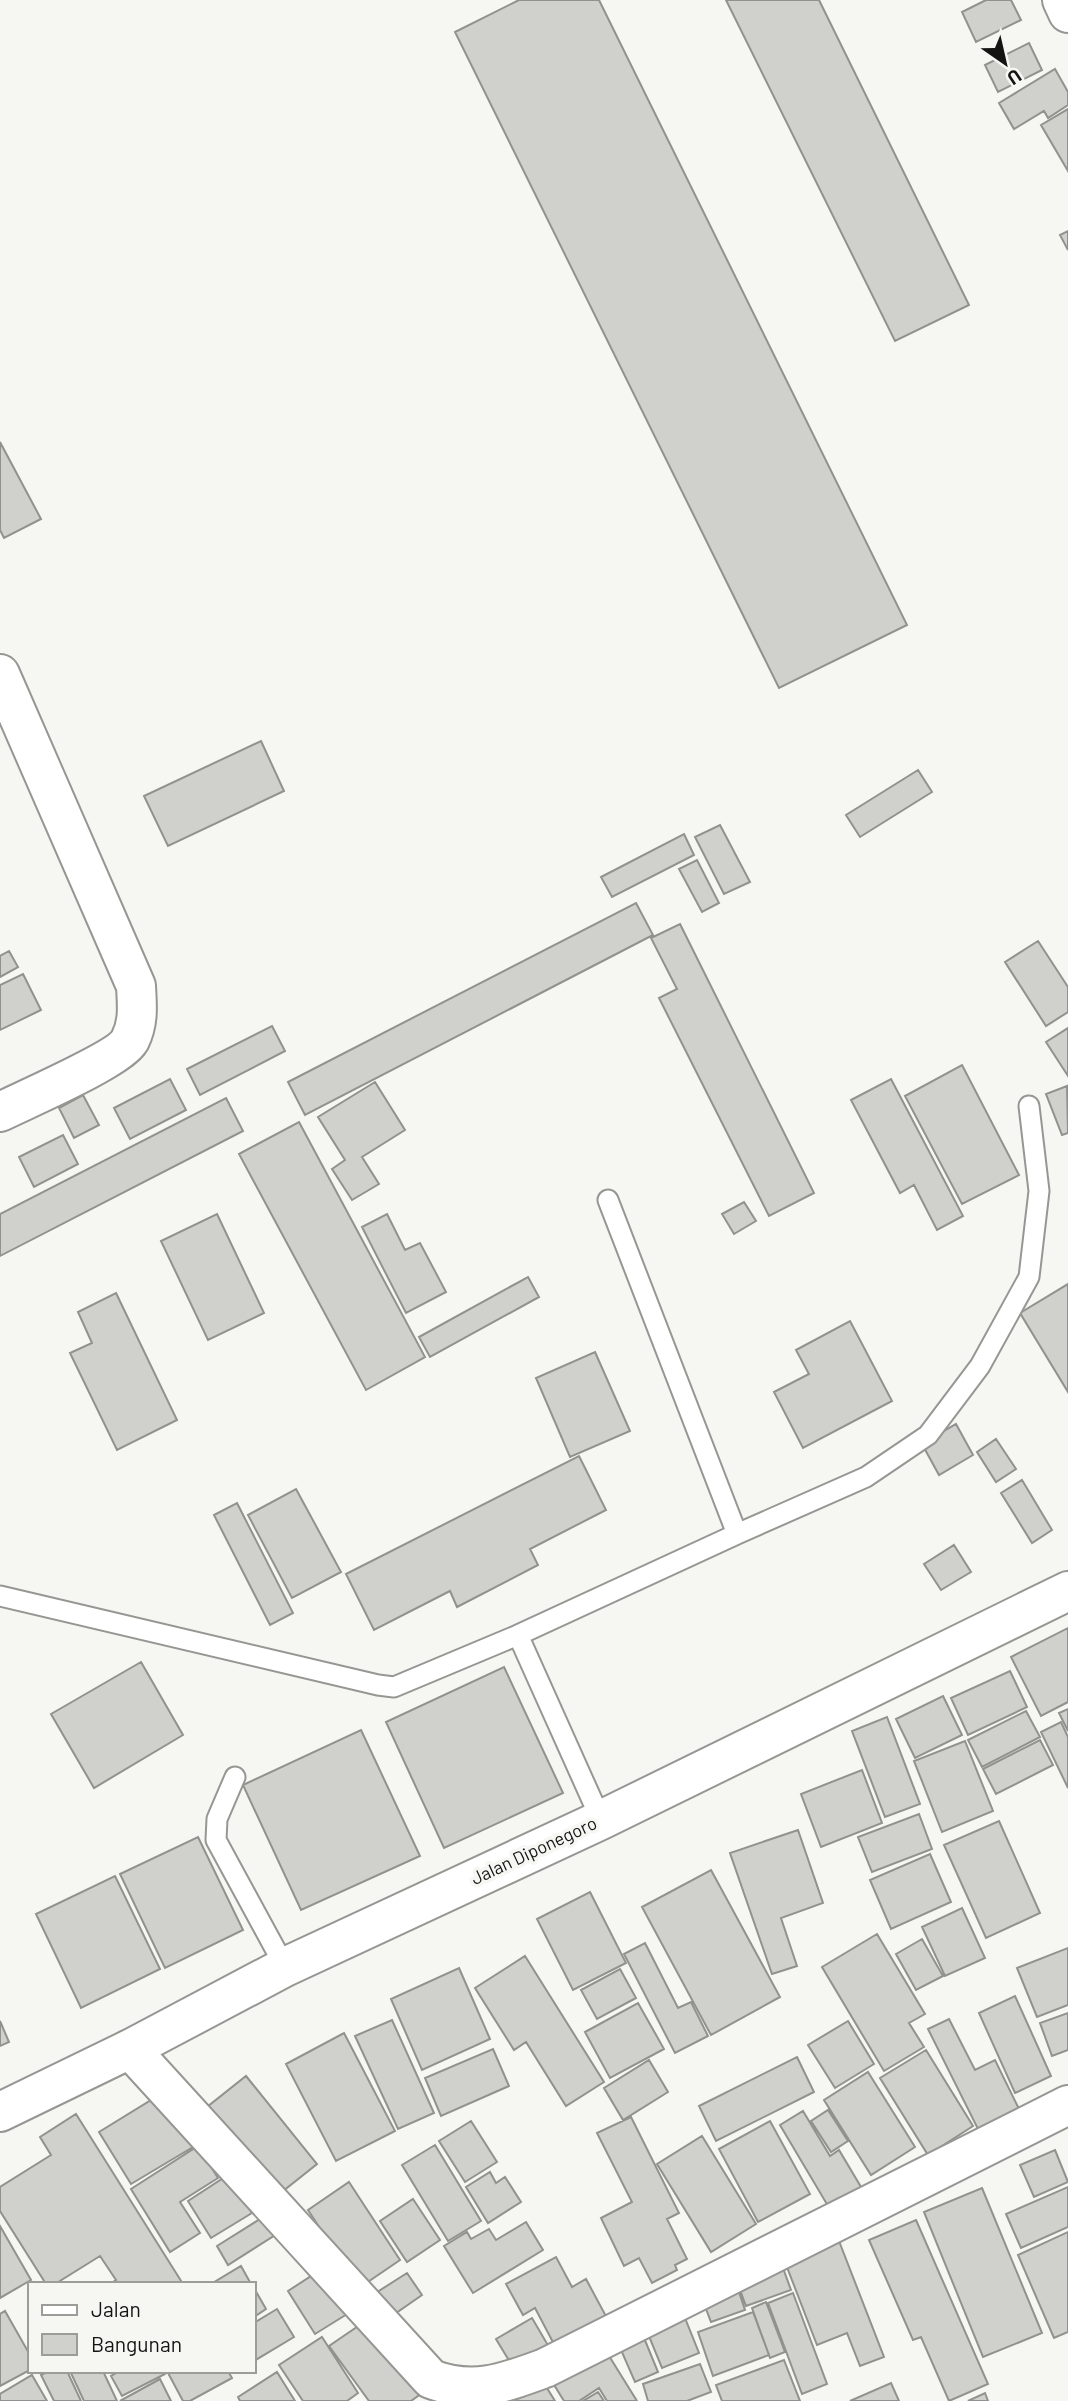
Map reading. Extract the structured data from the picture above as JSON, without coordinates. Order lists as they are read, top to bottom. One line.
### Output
{"streets":{"street":["Jalan Diponegoro"]},"legend":["Jalan","Bangunan"],"north":"bottom right"}
